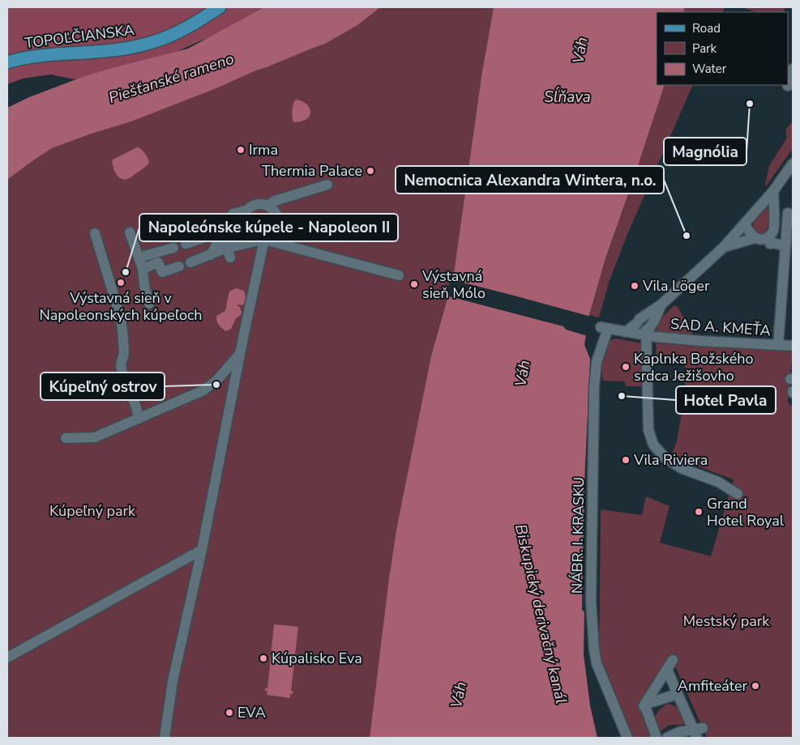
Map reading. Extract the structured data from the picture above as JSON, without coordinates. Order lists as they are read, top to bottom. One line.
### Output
{"streets":{"main road":["TOPOĽČIANSKA"],"street":["SAD A. KMEŤA","NÁBR. I. KRASKU"]},"crossings":[["SAD A. KMEŤA","NÁBR. I. KRASKU"]],"water":["Váh","Piešťanské rameno","Sĺňava","Biskupický derivačný kanál"],"parks":["Kúpeľný park","Mestský park"],"places":["Magnólia","Irma","Thermia Palace","Nemocnica Alexandra Wintera, n.o.","Napoleónske kúpele - Napoleon II","Výstavná sieň v Napoleonských kúpeľoch","Výstavná sieň Mólo","Vila Löger","Kaplnka Božského srdca Ježišovho","Kúpeľný ostrov","Hotel Pavla","Vila Riviera","Grand Hotel Royal","Kúpalisko Eva","Amfiteáter","EVA"],"legend":["Road","Park","Water"]}
